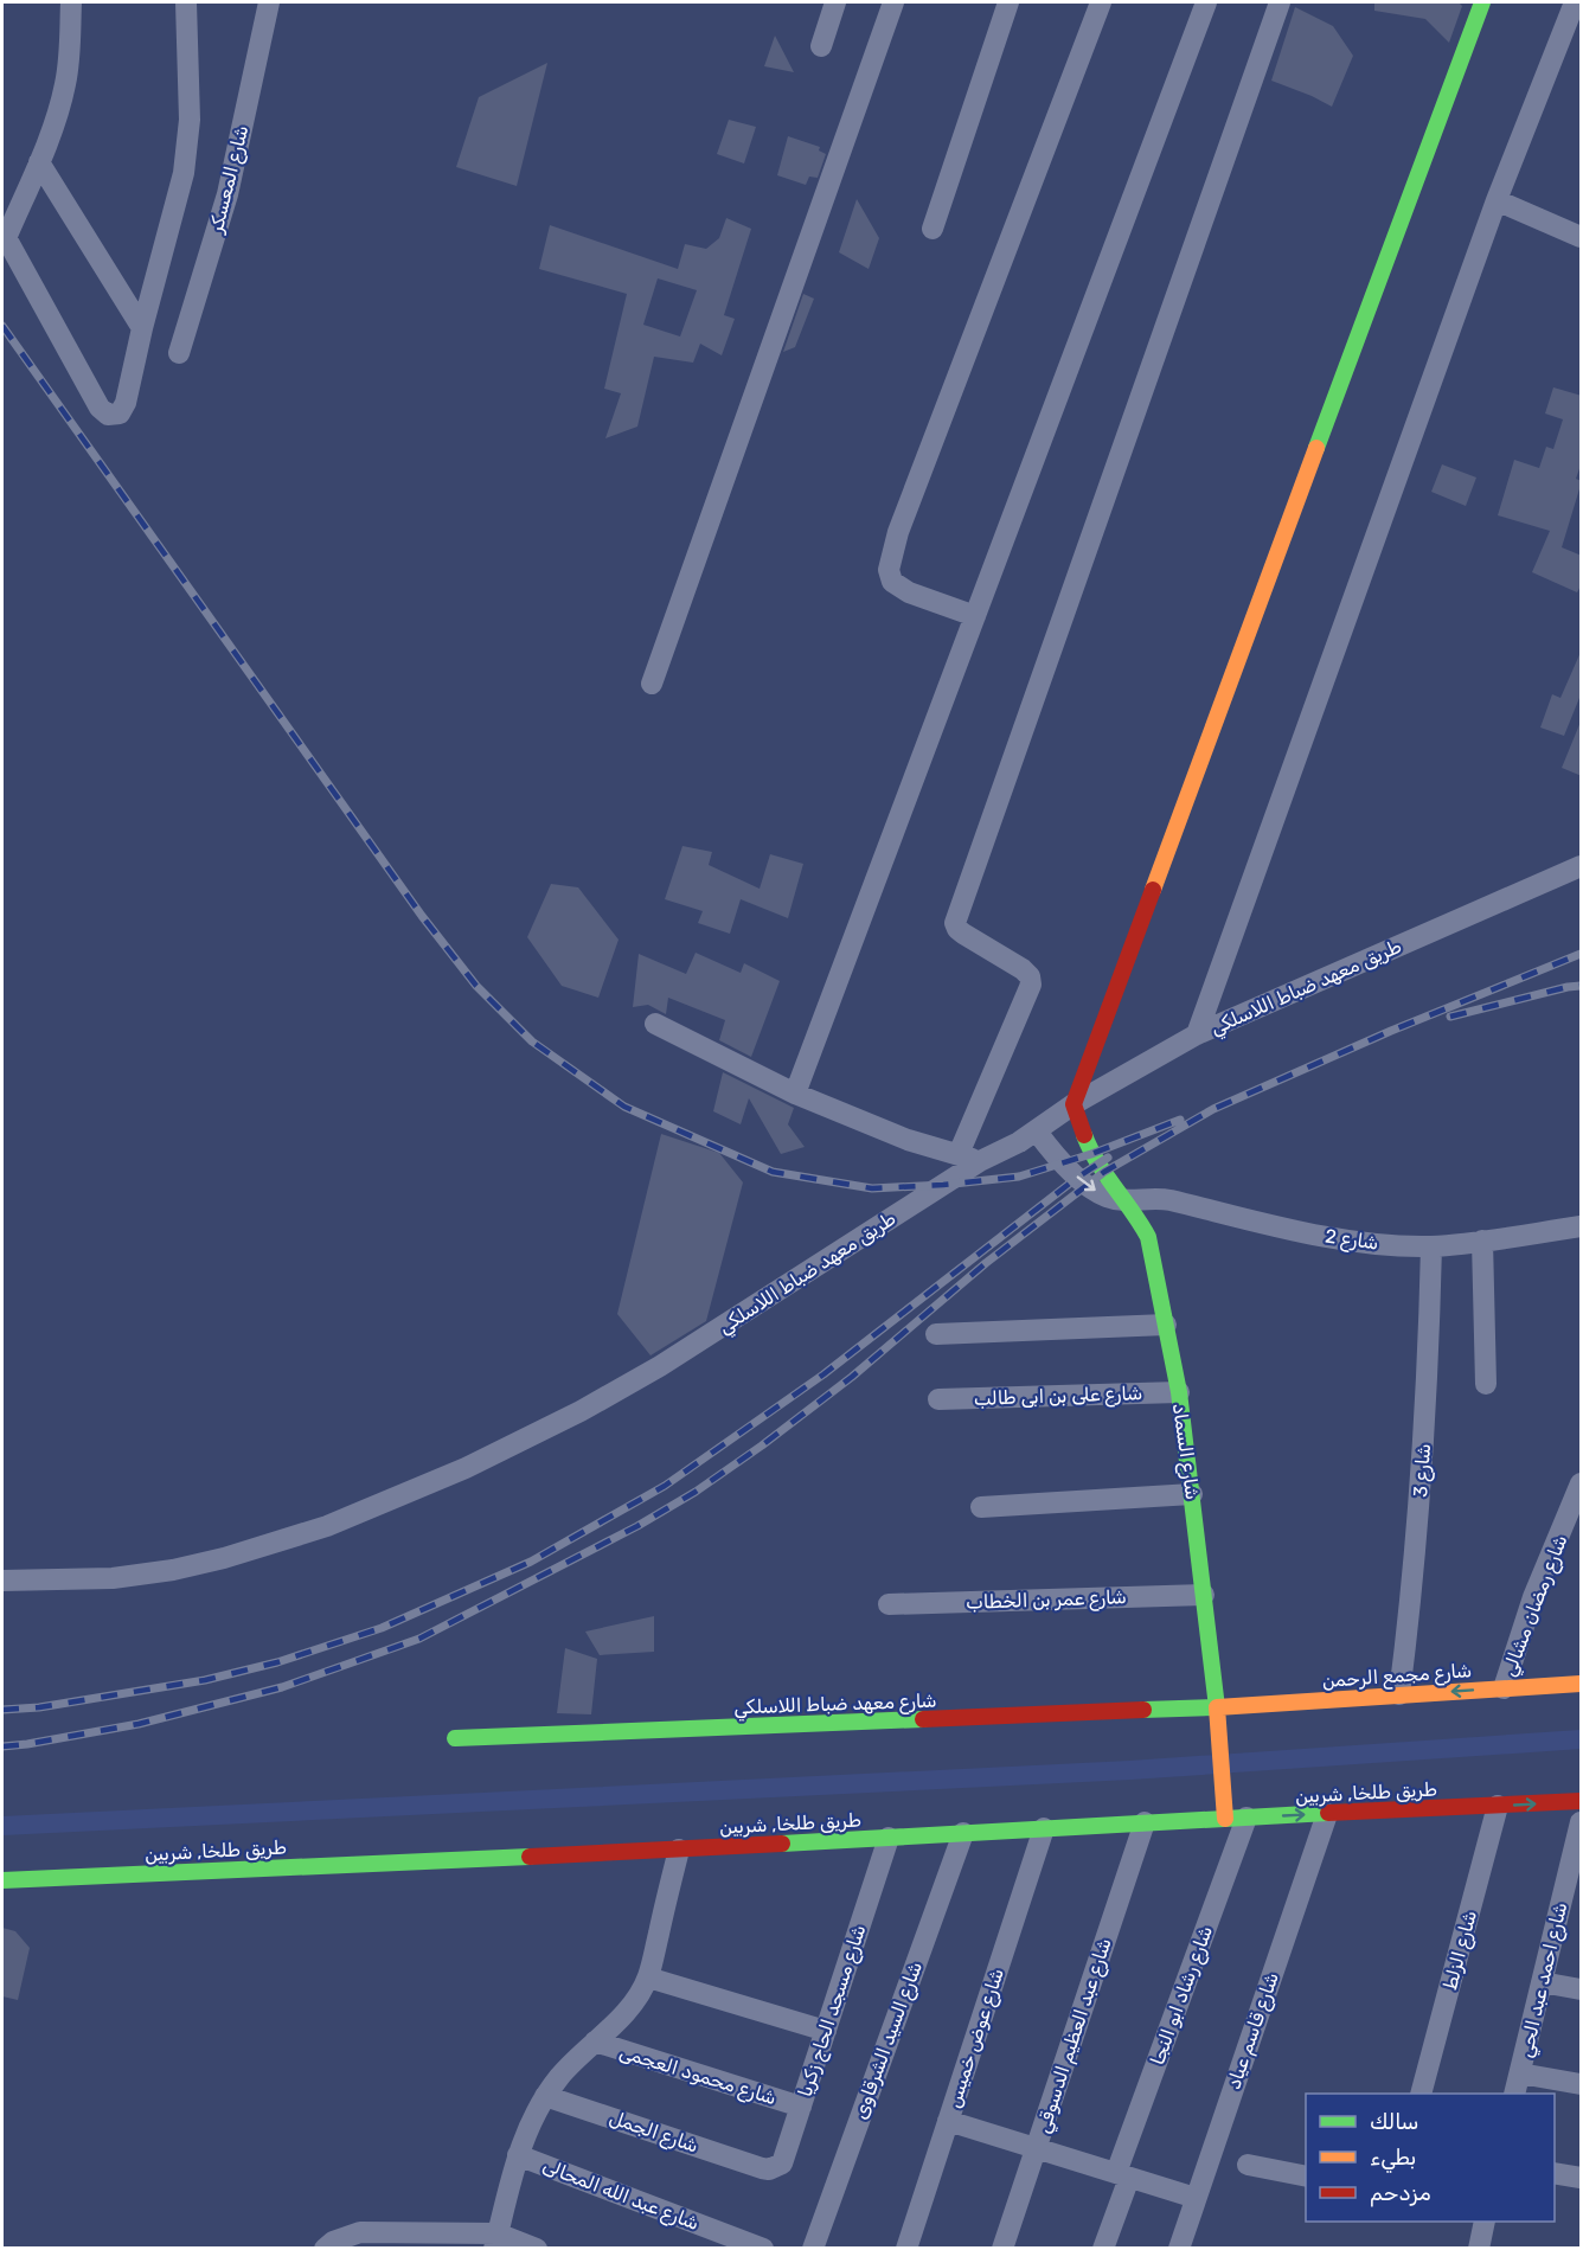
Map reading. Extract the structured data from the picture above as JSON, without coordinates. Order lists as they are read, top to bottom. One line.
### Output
{"streets":{"street":["شارع المعسكر","طريق معهد ضباط اللاسلكي","شارع 2","شارع على بن ابى طالب","شارع السماد","شارع 3","شارع عمر بن الخطاب","شارع رمضان مشالي","شارع مجمع الرحمن","شارع معهد ضباط اللاسلكي","طريق طلخا, شربين","شارع الزلط","شارع احمد عبد الحي","شارع رشاد ابو النجا","شارع مسجد الحاج زكريا","شارع قاسم عياد","شارع عبد العظيم الدسوقي","شارع عوض خميس","شارع السيد الشرقاوى","شارع محمود العجمى","شارع الجمل","شارع عبد الله المحالى"]},"crossings":[["طريق معهد ضباط اللاسلكي","شارع السماد"],["شارع 2","شارع السماد"],["شارع 2","شارع 3"],["شارع على بن ابى طالب","شارع السماد"],["شارع السماد","شارع عمر بن الخطاب"],["شارع السماد","شارع مجمع الرحمن"],["شارع السماد","شارع معهد ضباط اللاسلكي"],["شارع السماد","طريق طلخا, شربين"],["شارع السماد","شارع رشاد ابو النجا"],["شارع 3","شارع مجمع الرحمن"],["شارع رمضان مشالي","شارع مجمع الرحمن"],["شارع مجمع الرحمن","شارع معهد ضباط اللاسلكي"],["طريق طلخا, شربين","شارع الزلط"],["طريق طلخا, شربين","شارع رشاد ابو النجا"],["طريق طلخا, شربين","شارع مسجد الحاج زكريا"],["طريق طلخا, شربين","شارع قاسم عياد"],["طريق طلخا, شربين","شارع عبد العظيم الدسوقي"],["طريق طلخا, شربين","شارع عوض خميس"],["طريق طلخا, شربين","شارع السيد الشرقاوى"],["شارع مسجد الحاج زكريا","شارع محمود العجمى"],["شارع مسجد الحاج زكريا","شارع الجمل"]],"legend":["سالك","بطيء","مزدحم"]}
